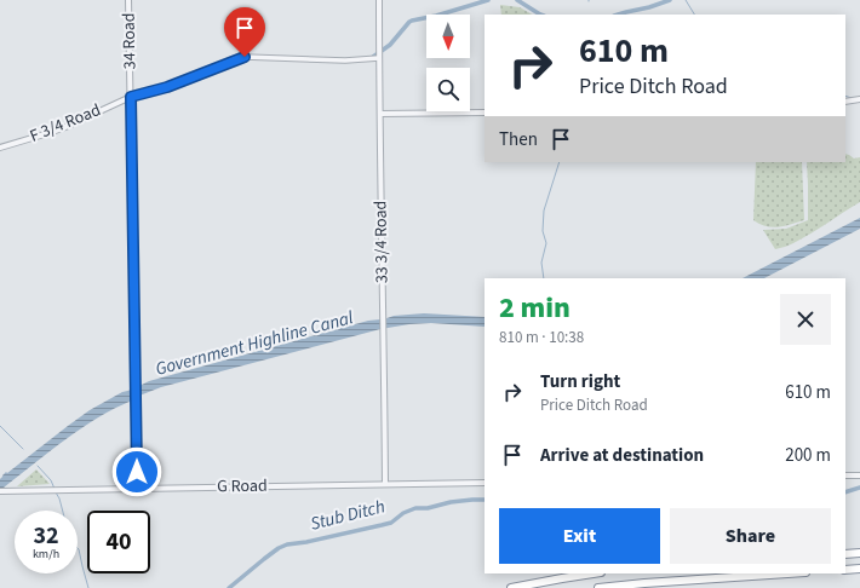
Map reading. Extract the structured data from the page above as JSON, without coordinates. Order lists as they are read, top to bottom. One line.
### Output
{"streets":{"street":["34 Road","F 3/4 Road","33 3/4 Road","G Road"]},"crossings":[["34 Road","F 3/4 Road"],["34 Road","G Road"],["33 3/4 Road","G Road"]],"water":["Government Highline Canal","Stub Ditch"],"north":"bottom","page":{"turn":["610 m","Price Ditch Road"],"then":"Then","heading":["2 min","810 m · 10:38"],"list":[{"name":"Turn right","note":"Price Ditch Road","value":"610 m"},{"name":"Arrive at destination","value":"200 m"}],"buttons":["Exit","Share"],"speed":"32 km/h","limit":"40"}}
